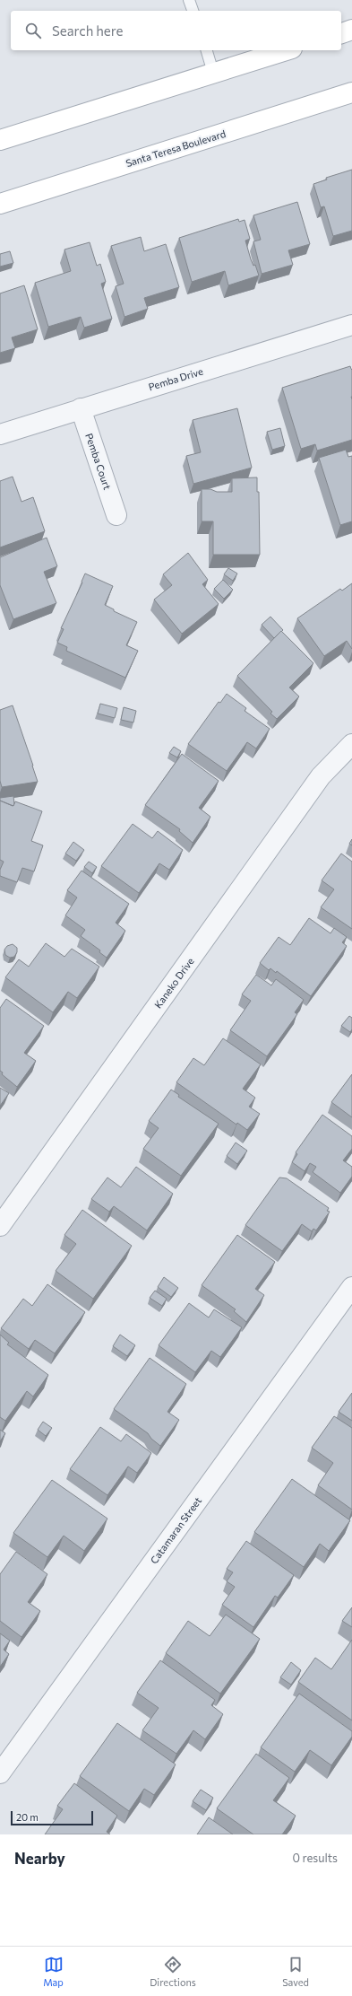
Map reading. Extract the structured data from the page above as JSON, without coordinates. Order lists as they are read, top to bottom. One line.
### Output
{"streets":{"main road":["Santa Teresa Boulevard"],"street":["Pemba Drive","Pemba Court","Kaneko Drive","Catamaran Street"]},"crossings":[["Pemba Drive","Pemba Court"]],"scale_bar":"20 m","page":{"search":"Search here","scale":"20 m","heading":["Nearby","0 results"],"nav":["Map","Directions","Saved"]}}
